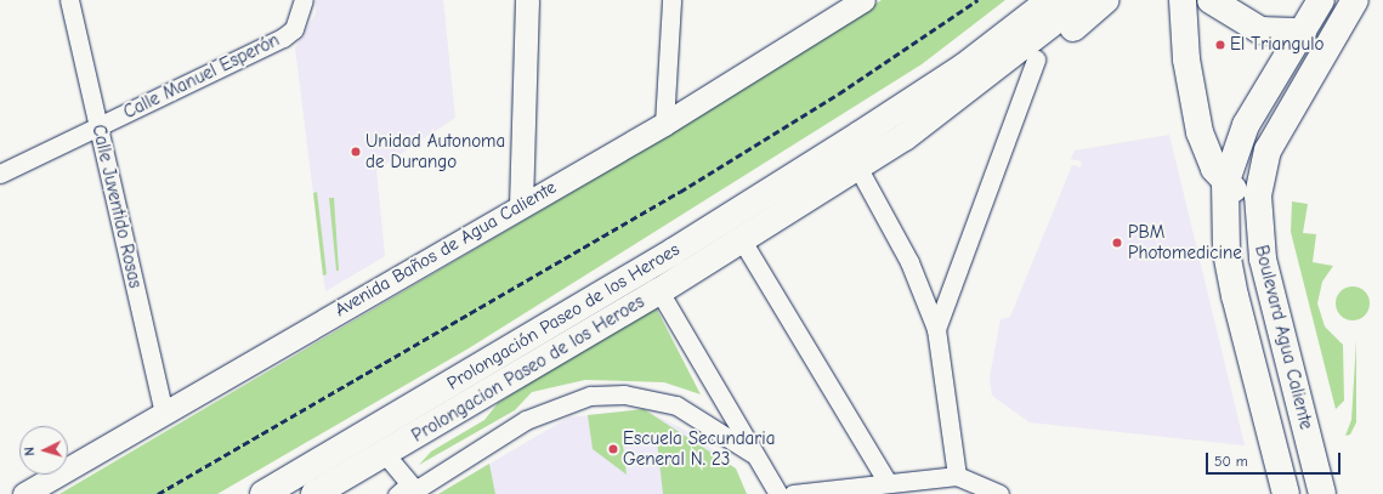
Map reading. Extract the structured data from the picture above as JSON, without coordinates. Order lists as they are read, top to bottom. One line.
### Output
{"streets":{"main road":["Prolongación Paseo de los Heroes","Boulevard Agua Caliente","Prolongacion Paseo de los Heroes"],"street":["Calle Manuel Esperón","Calle Juventido Rosas","Avenida Baños de Agua Caliente"]},"crossings":[["Calle Manuel Esperón","Calle Juventido Rosas"],["Calle Juventido Rosas","Avenida Baños de Agua Caliente"]],"places":["El Triangulo","Unidad Autonoma de Durango","PBM Photomedicine","Escuela Secundaria General N. 23"],"scale_bar":"50 m","north":"left"}
